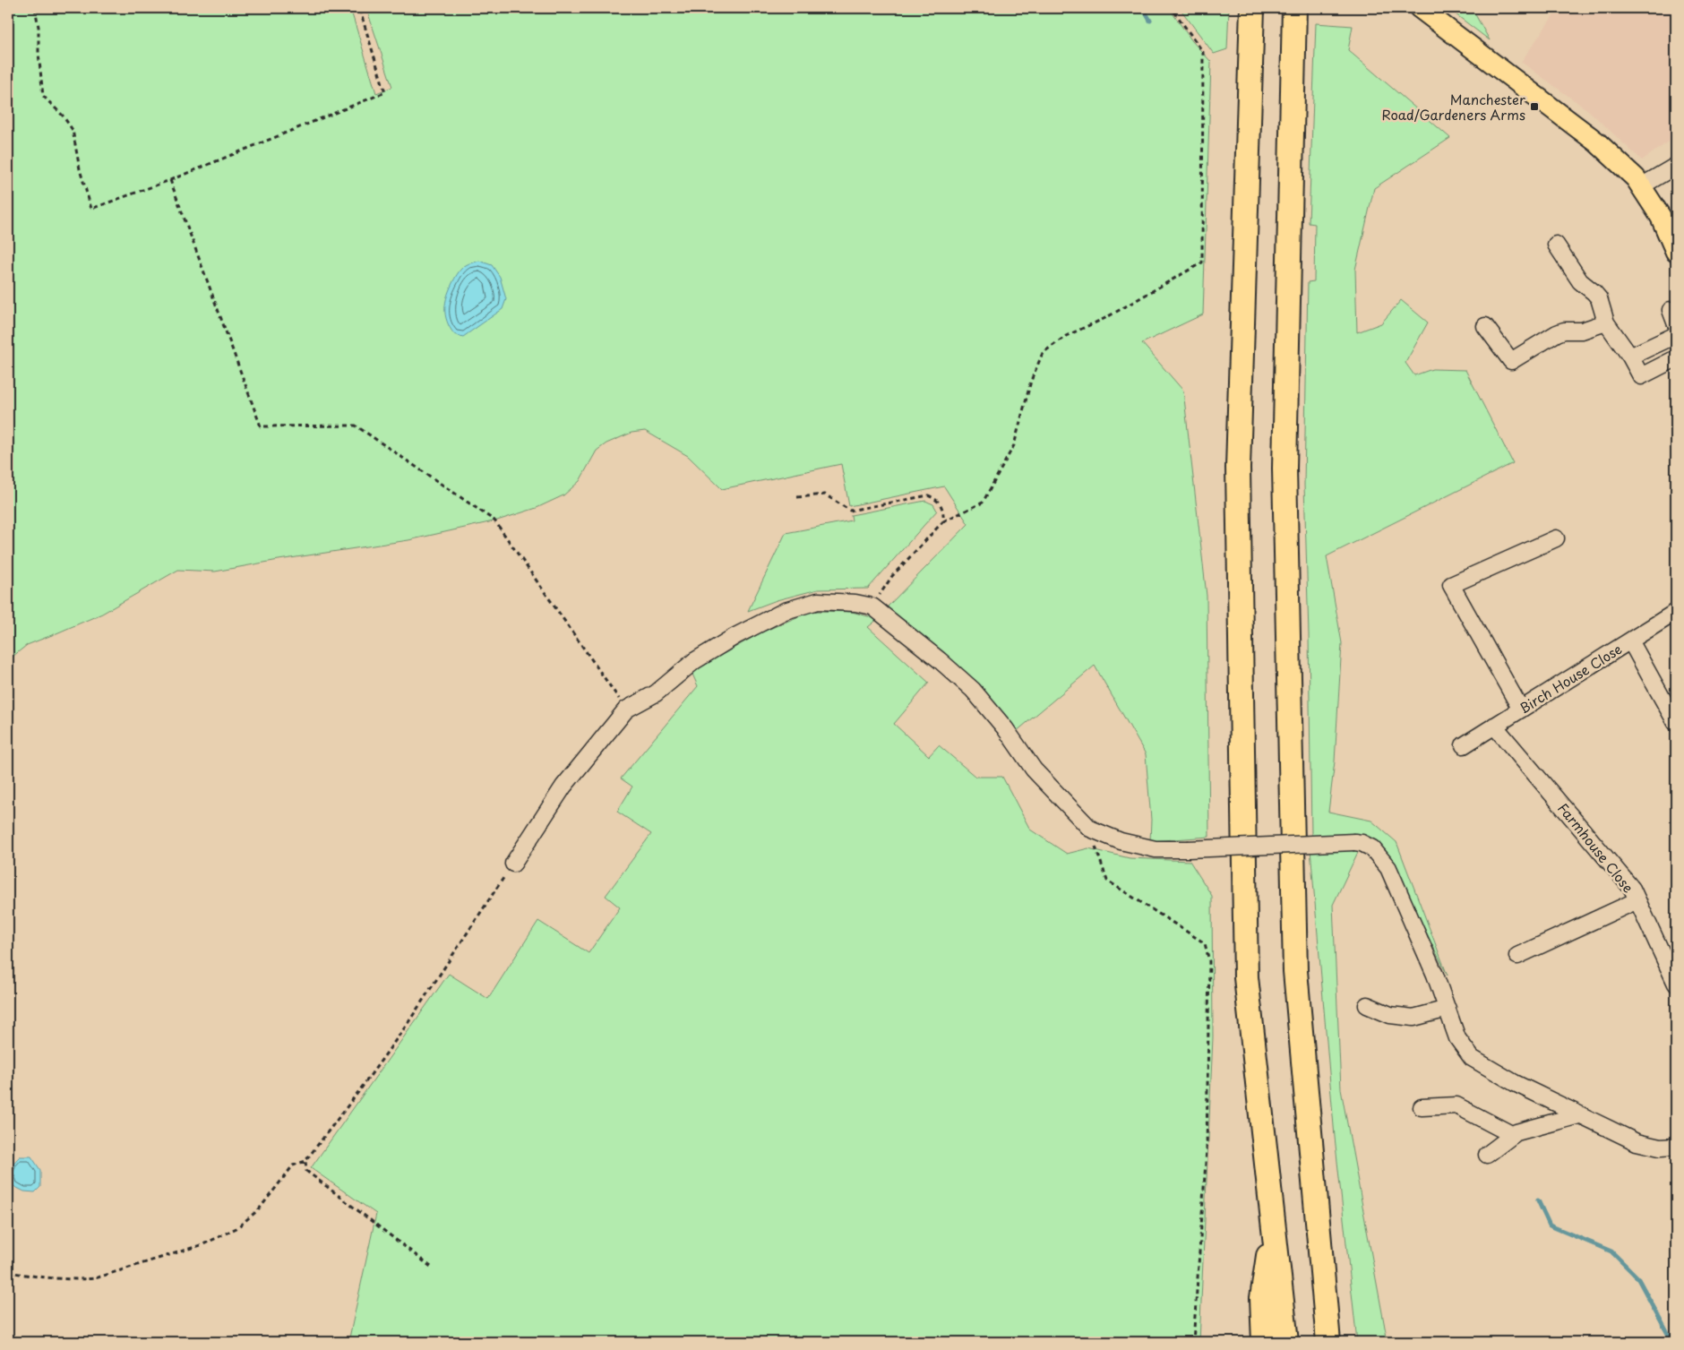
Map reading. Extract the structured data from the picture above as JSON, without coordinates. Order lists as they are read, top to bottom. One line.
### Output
{"streets":{"street":["Birch House Close","Farmhouse Close"]},"crossings":[["Birch House Close","Farmhouse Close"]],"places":{"transit":["Manchester Road/Gardeners Arms"]}}
